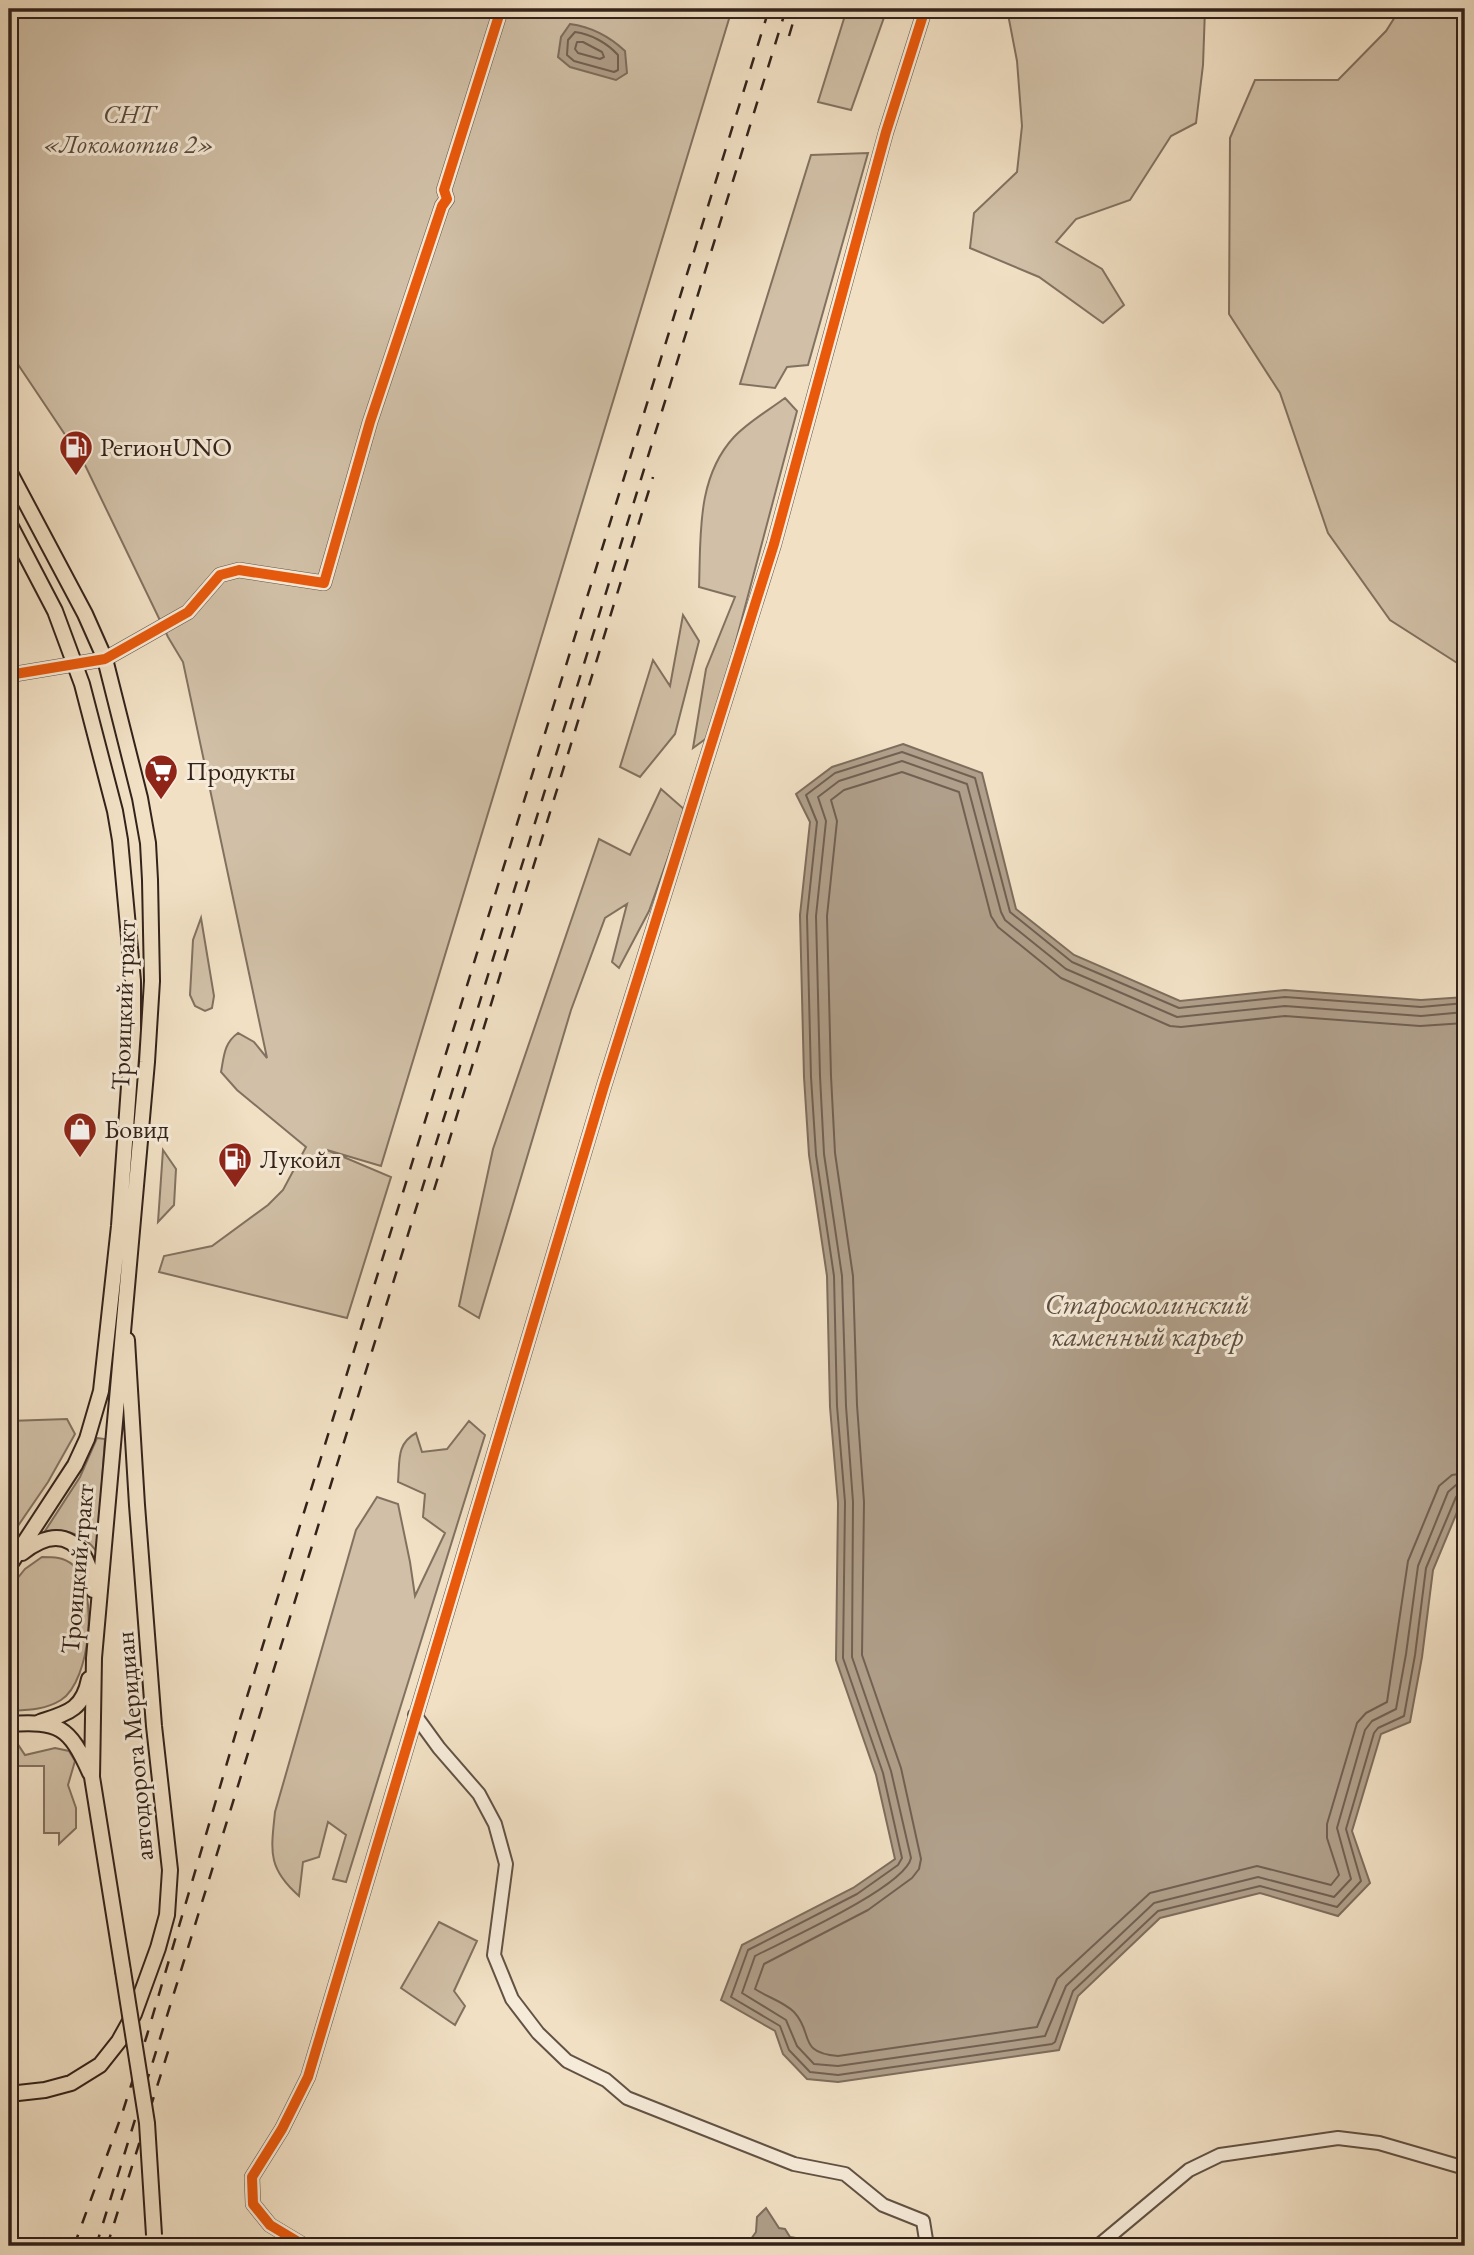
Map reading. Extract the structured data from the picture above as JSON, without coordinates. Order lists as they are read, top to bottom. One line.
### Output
{"streets":{"main road":["Троицкий тракт","автодорога Меридиан"]},"crossings":[["Троицкий тракт","автодорога Меридиан"]],"water":["Старосмолинский каменный карьер"],"parks":["СНТ «Локомотив 2»"],"places":{"fuel station":["РегионUNO","Лукойл"],"supermarket":["Продукты"],"shop":["Бовид"]}}
